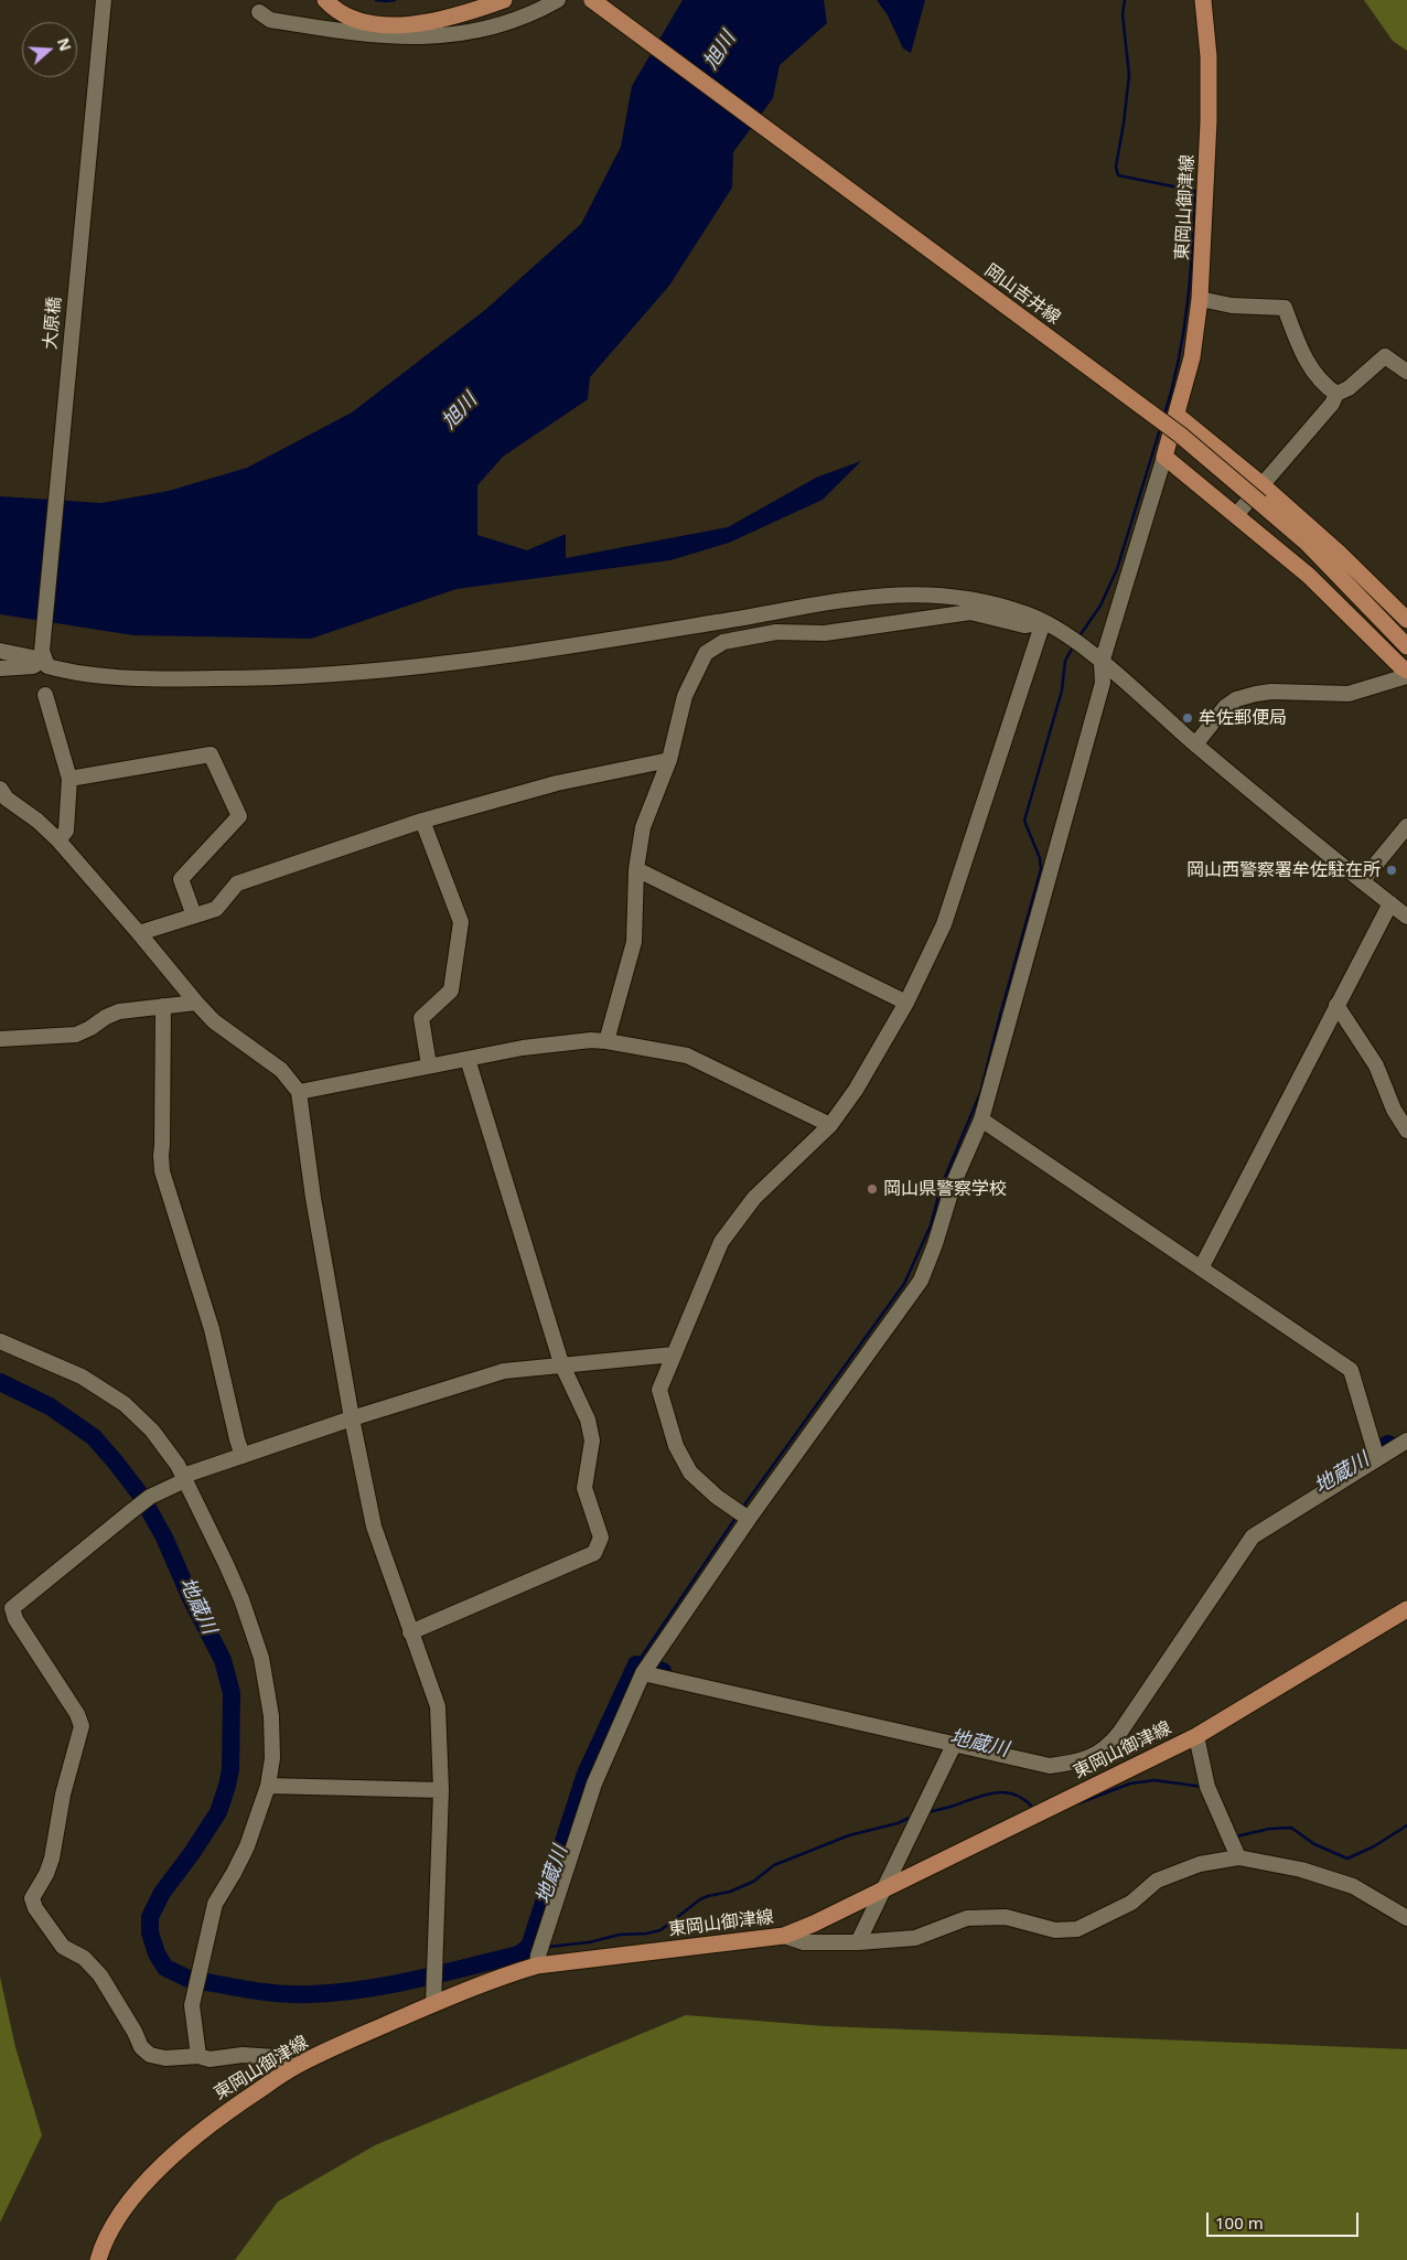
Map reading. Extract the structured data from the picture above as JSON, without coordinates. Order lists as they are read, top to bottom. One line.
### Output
{"streets":{"main road":["東岡山御津線","岡山吉井線"],"street":["大原橋"]},"water":["旭川","地蔵川"],"places":["牟佐郵便局","岡山西警察署牟佐駐在所","岡山県警察学校"],"scale_bar":"100 m","north":"right"}
